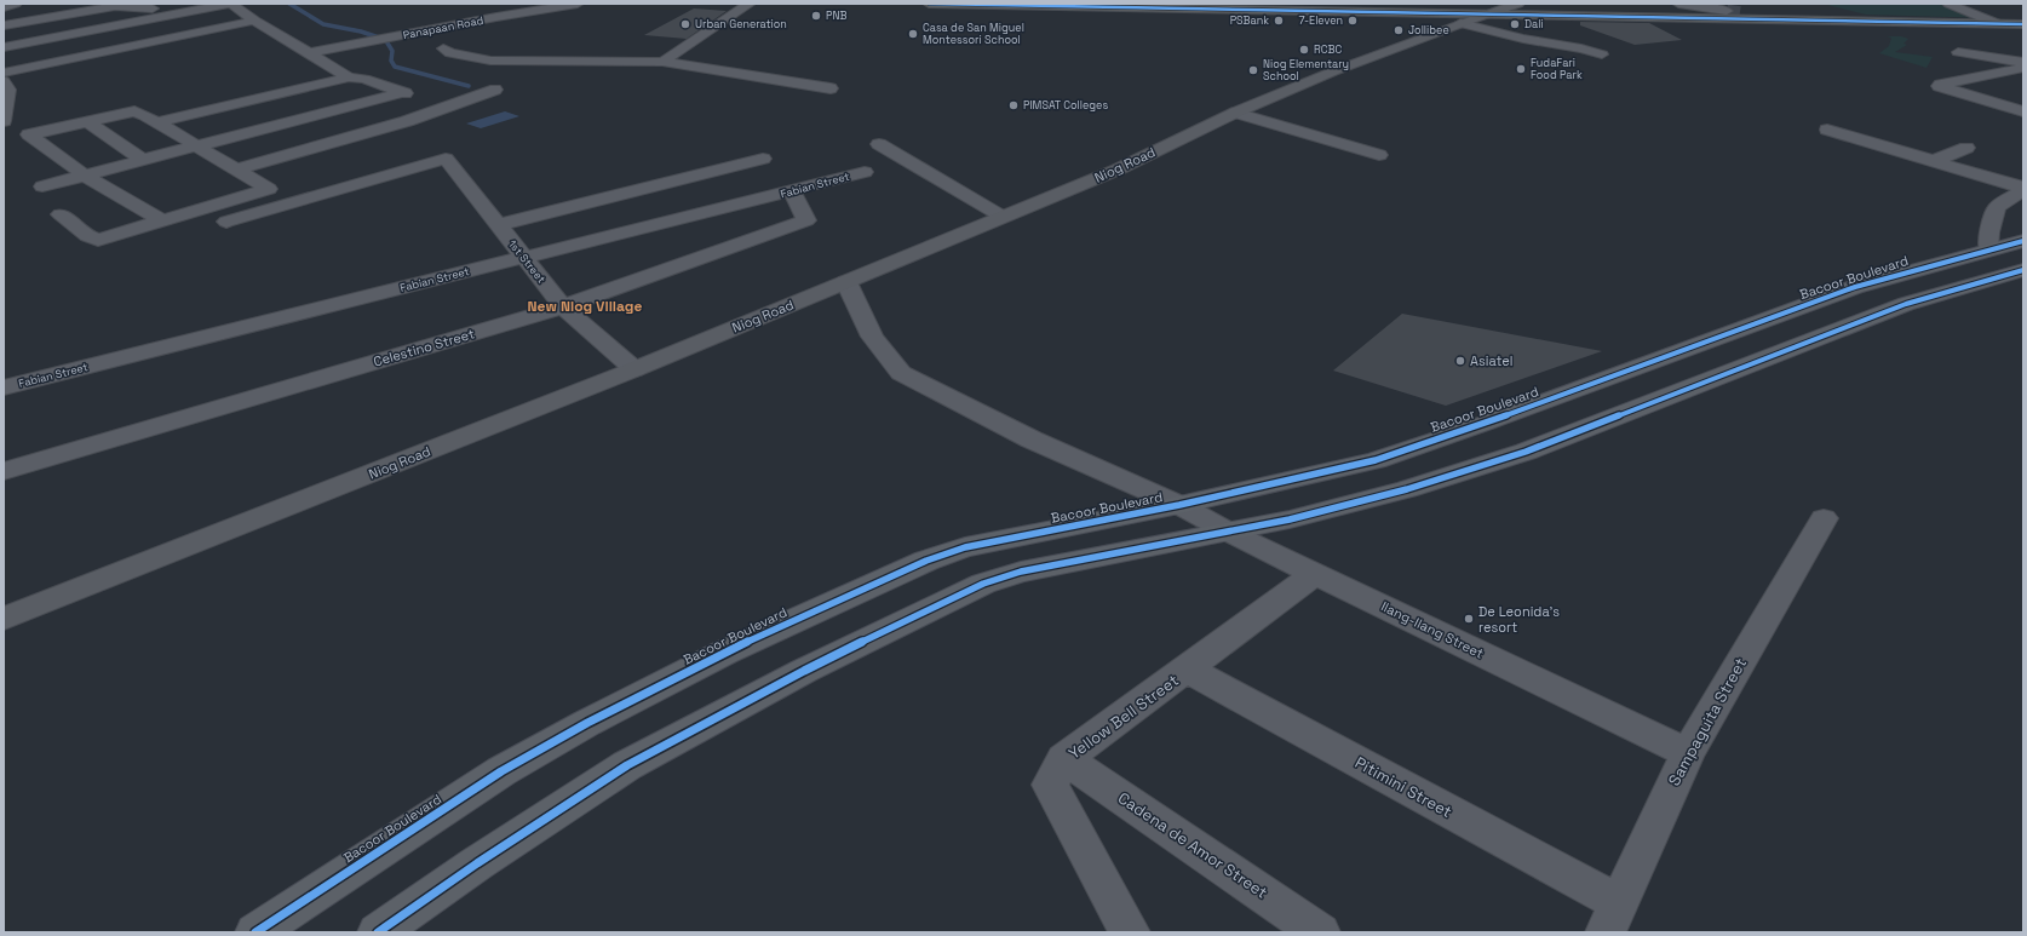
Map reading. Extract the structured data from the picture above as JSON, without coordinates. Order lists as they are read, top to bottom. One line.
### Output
{"streets":{"main road":["Bacoor Boulevard"],"street":["Panapaan Road","Niog Road","Fabian Street","1st Street","Celestino Street","Ilang-Ilang Street","Yellow Bell Street","Sampaguita Street","Pitimini Street","Cadena de Amor Street"]},"crossings":[["Niog Road","1st Street"],["Niog Road","Ilang-Ilang Street"],["Fabian Street","1st Street"],["Fabian Street","Celestino Street"],["1st Street","Celestino Street"],["Bacoor Boulevard","Ilang-Ilang Street"],["Ilang-Ilang Street","Yellow Bell Street"],["Ilang-Ilang Street","Sampaguita Street"],["Yellow Bell Street","Pitimini Street"],["Yellow Bell Street","Cadena de Amor Street"],["Sampaguita Street","Pitimini Street"]],"districts":["New Niog Village"],"places":["PNB","PSBank","7-Eleven","Urban Generation","Dali","Jollibee","Casa de San Miguel Montessori School","RCBC","FudaFari Food Park","Niog Elementary School","PIMSAT Colleges","Asiatel","De Leonida’s resort"]}
